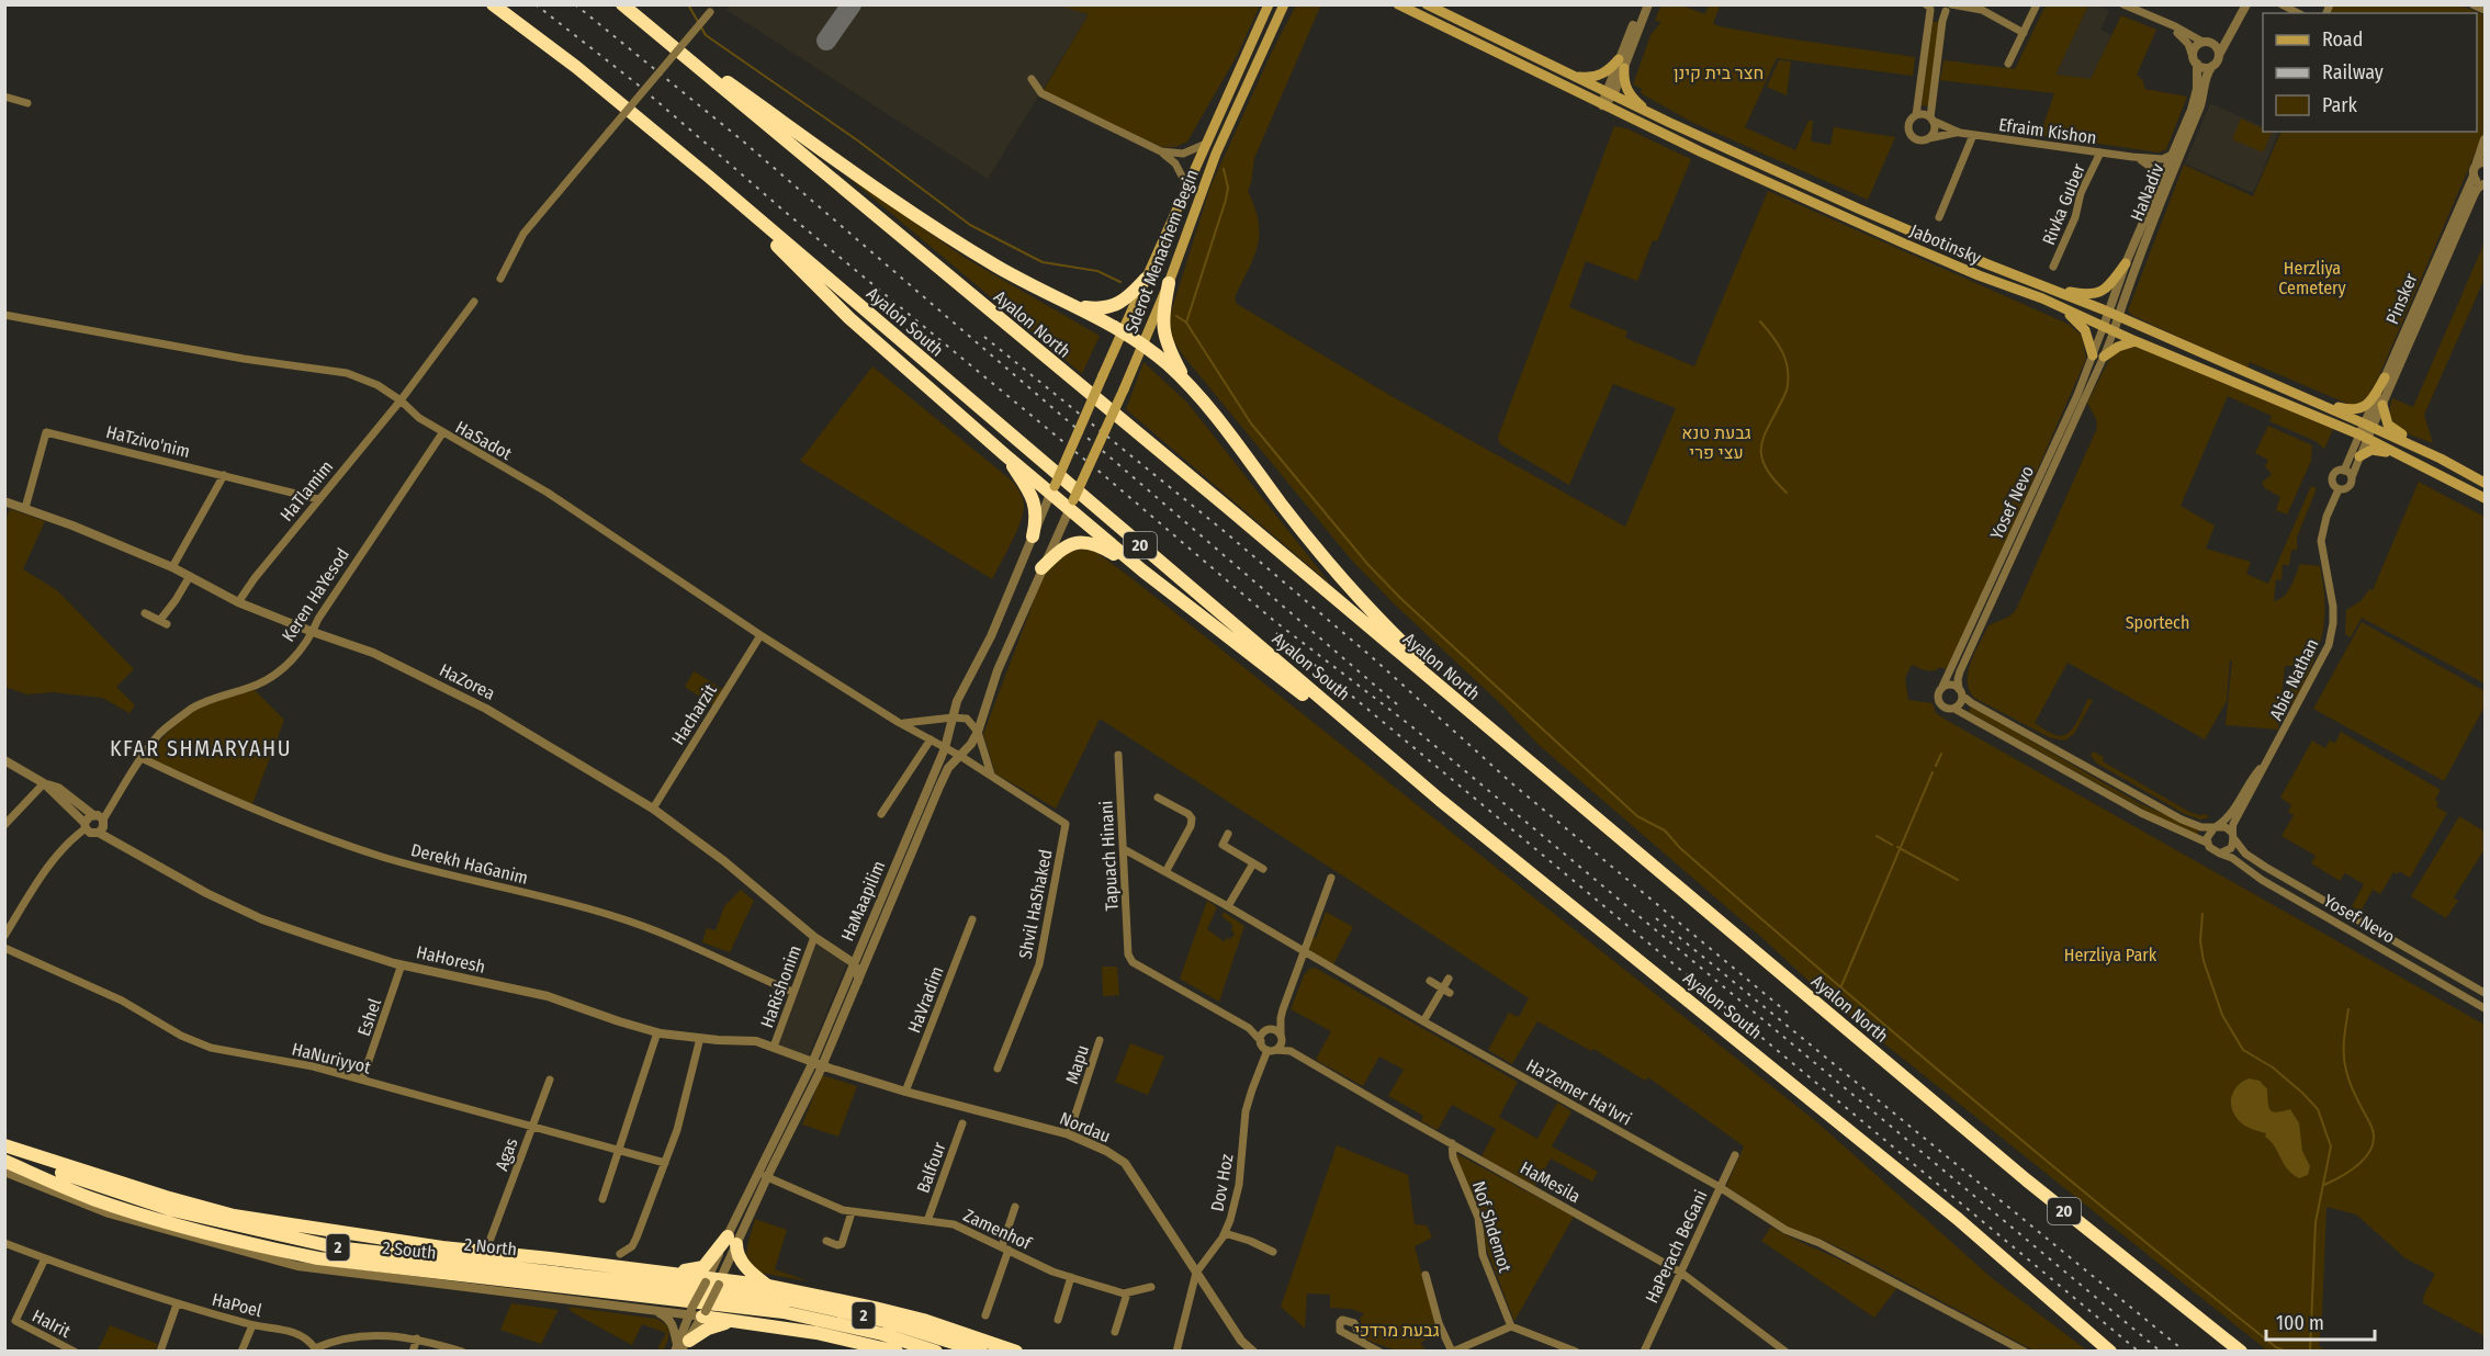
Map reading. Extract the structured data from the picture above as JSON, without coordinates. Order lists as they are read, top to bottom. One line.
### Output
{"streets":{"highway":["Ayalon South","Ayalon North","20","2 North","2","2 South"],"main road":["Jabotinsky","Sderot Menachem Begin"],"street":["Efraim Kishon","HaNadiv","Rivka Guber","Pinsker","HaSadot","HaTzivo'nim","HaTlamim","Yosef Nevo","Keren HaYesod","Abie Nathan","HaZorea","Hacharzit","Tapuach Hinani","Derekh HaGanim","HaMaapilim","Shvil HaShaked","HaHoresh","HaRishonim","HaVradim","Eshel","HaNuriyyot","Mapu","Ha'Zemer Ha'Ivri","Nordau","Agas","Balfour","HaMesila","Dov Hoz","Nof Shdemot","Zamenhof","HaPerach BeGani","HaPoel","HaIrit"]},"crossings":[["Efraim Kishon","HaNadiv"],["Efraim Kishon","Rivka Guber"],["HaNadiv","Jabotinsky"],["HaNadiv","Yosef Nevo"],["Jabotinsky","Pinsker"],["Jabotinsky","Yosef Nevo"],["Sderot Menachem Begin","HaMaapilim"],["HaSadot","HaTlamim"],["HaSadot","Keren HaYesod"],["HaSadot","Hacharzit"],["HaSadot","HaMaapilim"],["HaSadot","Shvil HaShaked"],["HaTzivo'nim","HaTlamim"],["HaTzivo'nim","HaZorea"],["HaTlamim","HaZorea"],["Yosef Nevo","Abie Nathan"],["Keren HaYesod","HaZorea"],["Keren HaYesod","Derekh HaGanim"],["Keren HaYesod","HaHoresh"],["HaZorea","Hacharzit"],["HaZorea","HaMaapilim"],["HaZorea","HaRishonim"],["Tapuach Hinani","Ha'Zemer Ha'Ivri"],["Derekh HaGanim","HaRishonim"],["HaMaapilim","Shvil HaShaked"],["HaMaapilim","HaHoresh"],["HaMaapilim","Nordau"],["HaMaapilim","Zamenhof"],["HaHoresh","HaRishonim"],["HaHoresh","Eshel"],["HaHoresh","Nordau"],["HaVradim","Nordau"],["Eshel","HaNuriyyot"],["HaNuriyyot","Agas"],["Mapu","Nordau"],["Ha'Zemer Ha'Ivri","HaPerach BeGani"],["Nordau","Dov Hoz"],["Balfour","Zamenhof"],["HaMesila","Dov Hoz"],["HaMesila","Nof Shdemot"],["HaMesila","HaPerach BeGani"],["HaPoel","HaIrit"]],"districts":["KFAR SHMARYAHU"],"parks":["חצר בית קינן","Herzliya Cemetery","גבעת טנא עצי פרי","Sportech","Herzliya Park","גבעת מרדכי"],"legend":["Road","Railway","Park"],"scale_bar":"100 m"}
